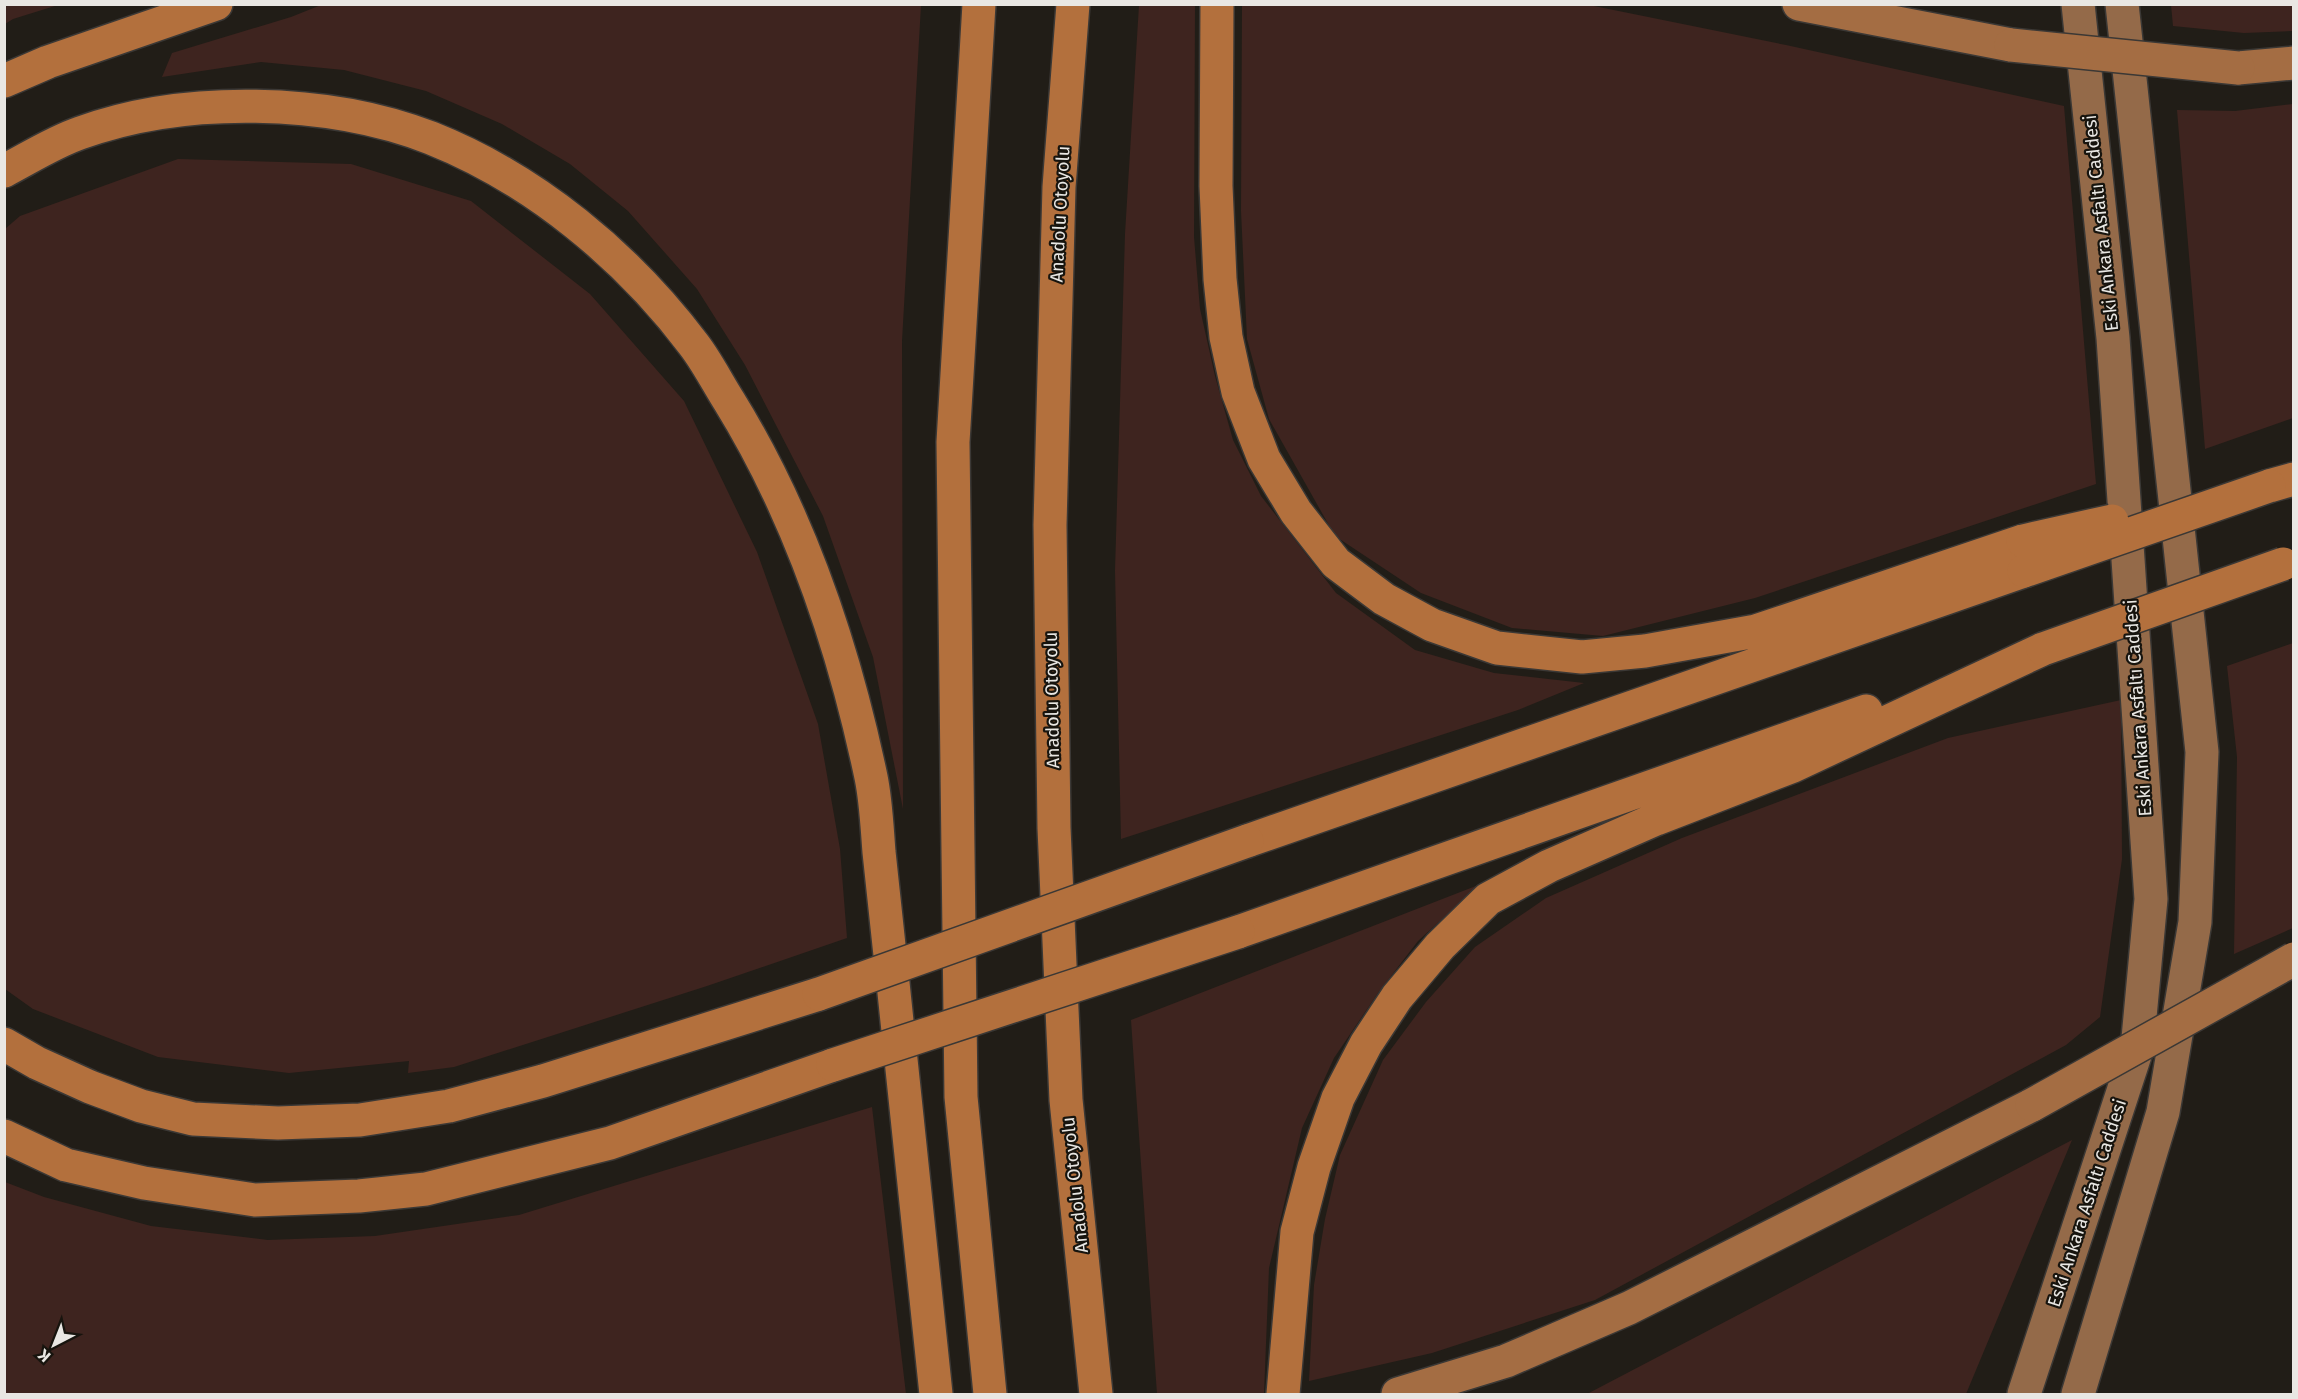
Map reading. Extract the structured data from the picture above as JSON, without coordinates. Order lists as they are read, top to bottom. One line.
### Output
{"streets":{"highway":["Anadolu Otoyolu"],"main road":["Eski Ankara Asfaltı Caddesi"]},"north":"bottom left"}
